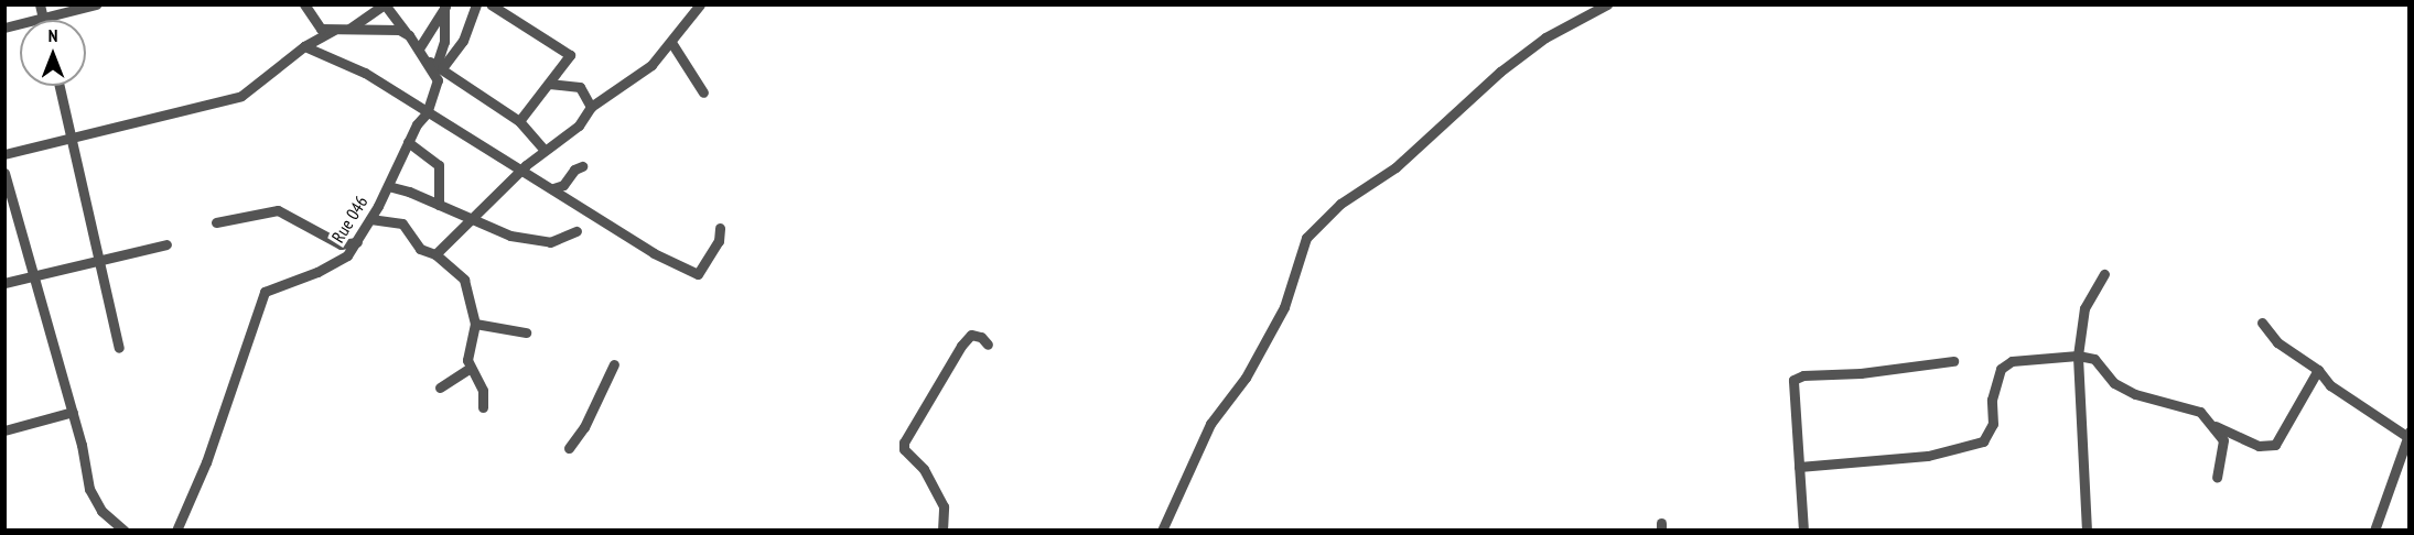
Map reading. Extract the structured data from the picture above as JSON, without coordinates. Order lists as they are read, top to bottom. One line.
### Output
{"streets":{"street":["Rue 046"]},"north":"top"}
